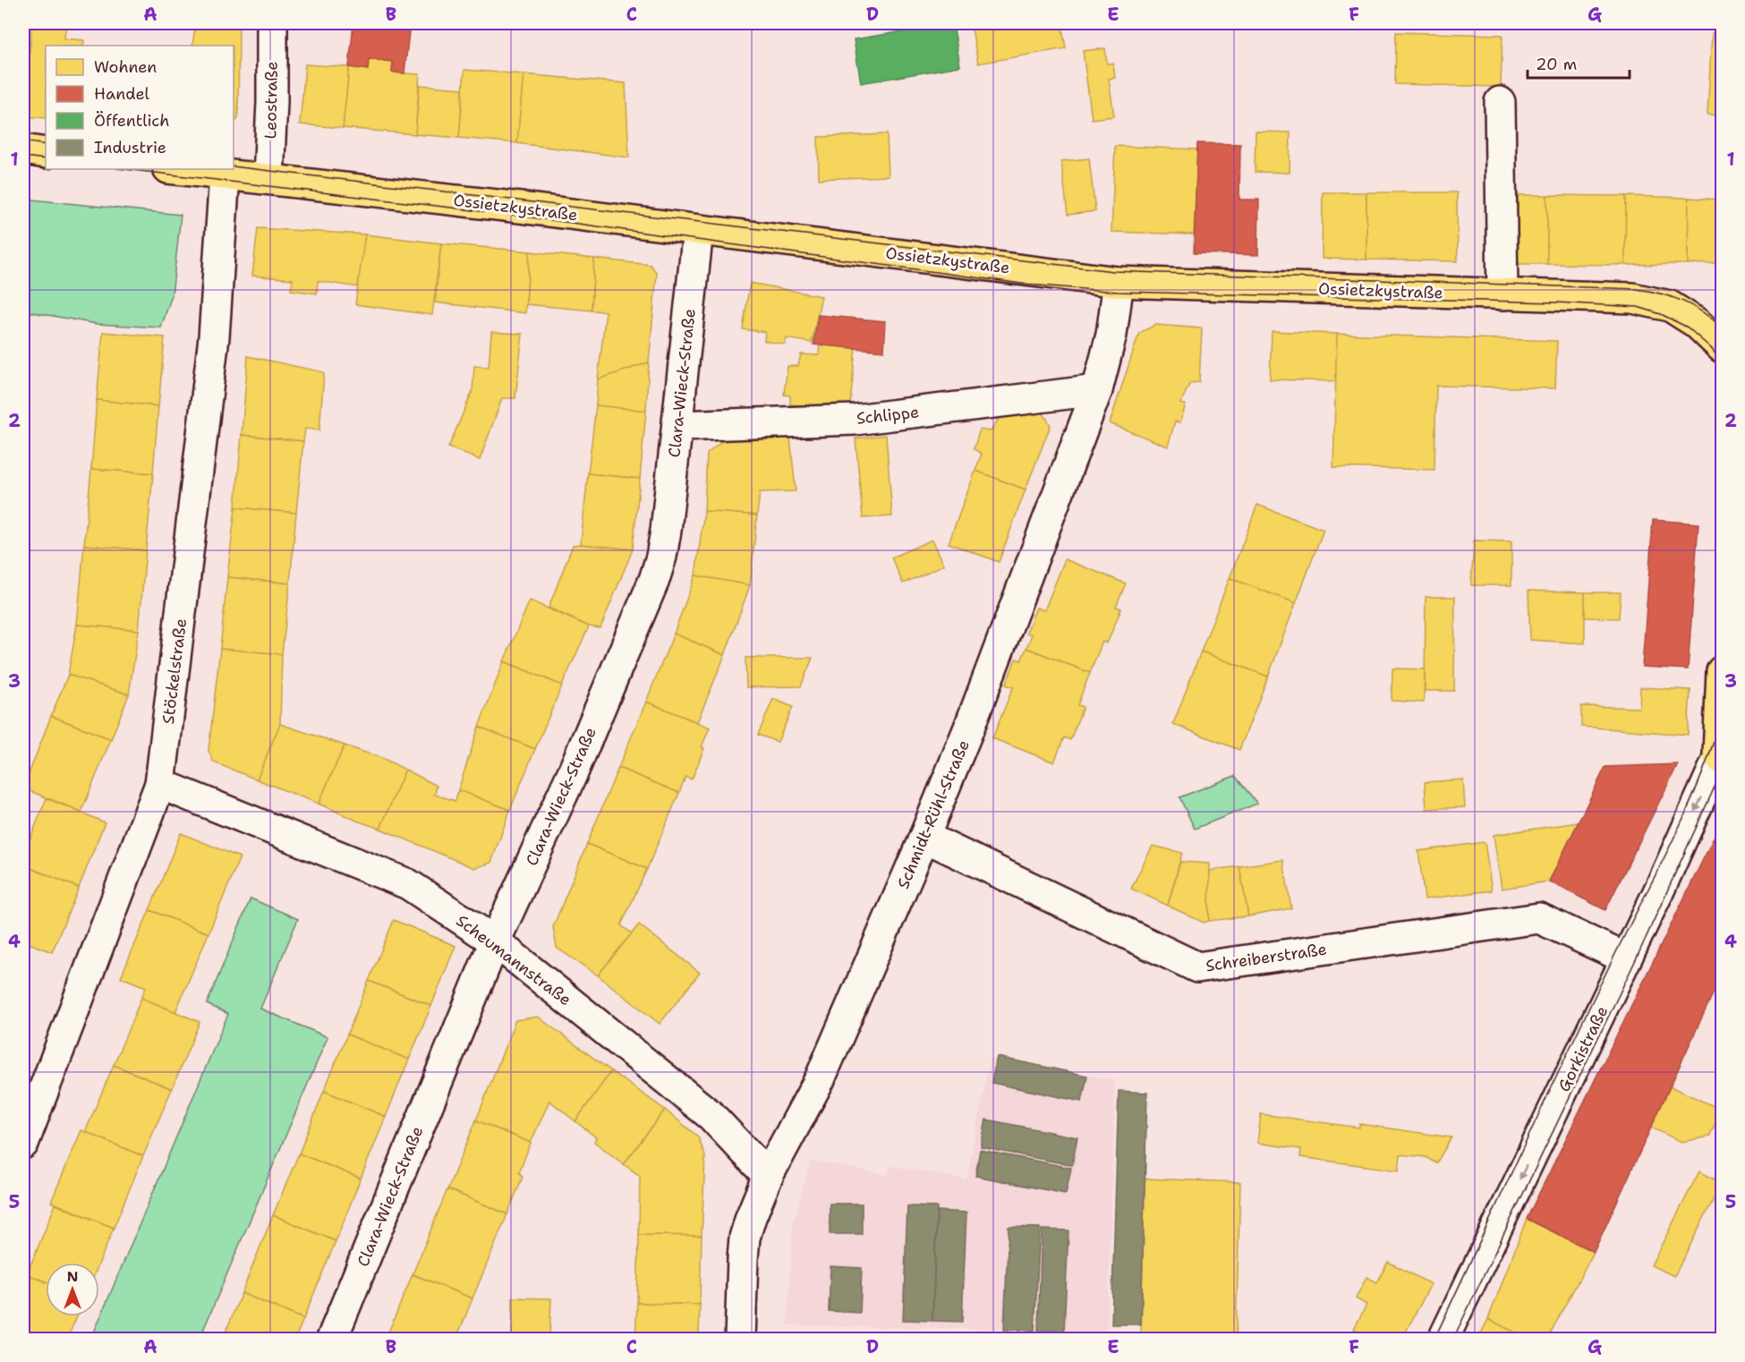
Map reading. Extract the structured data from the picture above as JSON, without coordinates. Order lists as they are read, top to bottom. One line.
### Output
{"streets":{"main road":["Ossietzkystraße","Gorkistraße"],"street":["Leostraße","Clara-Wieck-Straße","Schlippe","Stöckelstraße","Schmidt-Rühl-Straße","Schreiberstraße","Scheumannstraße"]},"crossings":[["Leostraße","Ossietzkystraße"],["Ossietzkystraße","Clara-Wieck-Straße"],["Ossietzkystraße","Stöckelstraße"],["Ossietzkystraße","Schmidt-Rühl-Straße"],["Clara-Wieck-Straße","Schlippe"],["Clara-Wieck-Straße","Scheumannstraße"],["Schlippe","Schmidt-Rühl-Straße"],["Stöckelstraße","Scheumannstraße"],["Schmidt-Rühl-Straße","Schreiberstraße"],["Schmidt-Rühl-Straße","Scheumannstraße"],["Schreiberstraße","Gorkistraße"]],"one_way":["Gorkistraße"],"legend":["Wohnen","Handel","Öffentlich","Industrie"],"scale_bar":"20 m","north":"top","grid":{"columns":["A","B","C","D","E","F","G"],"rows":["1","2","3","4","5"]}}
